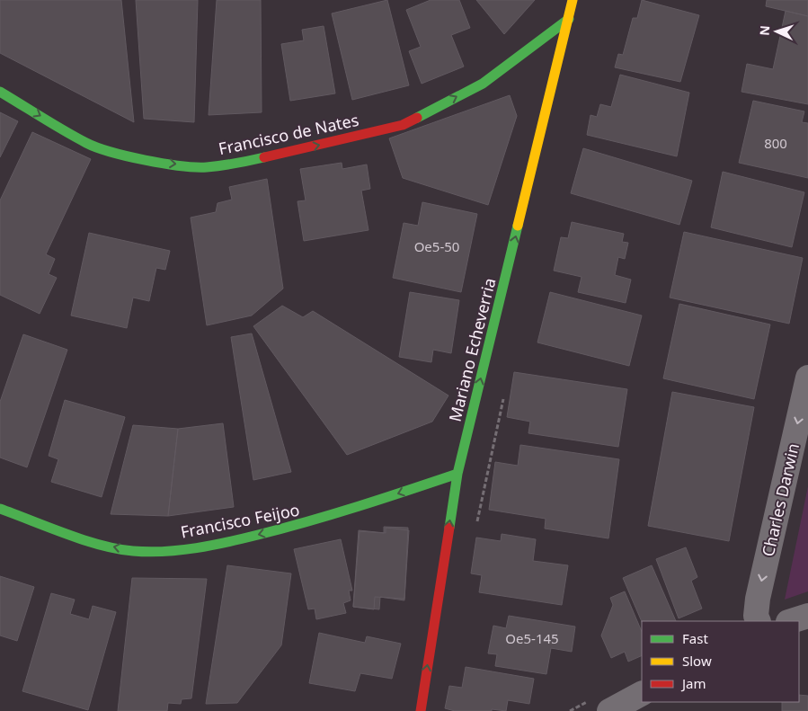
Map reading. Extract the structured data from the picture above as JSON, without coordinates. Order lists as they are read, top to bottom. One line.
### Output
{"streets":{"street":["Francisco de Nates","Mariano Echeverria","Charles Darwin","Francisco Feijoo"]},"crossings":[["Francisco de Nates","Mariano Echeverria"],["Mariano Echeverria","Francisco Feijoo"]],"one_way":["Francisco de Nates","Mariano Echeverria","Charles Darwin","Francisco Feijoo"],"house_numbers":["800","Oe5-50","Oe5-145"],"legend":["Fast","Slow","Jam"],"north":"left"}
